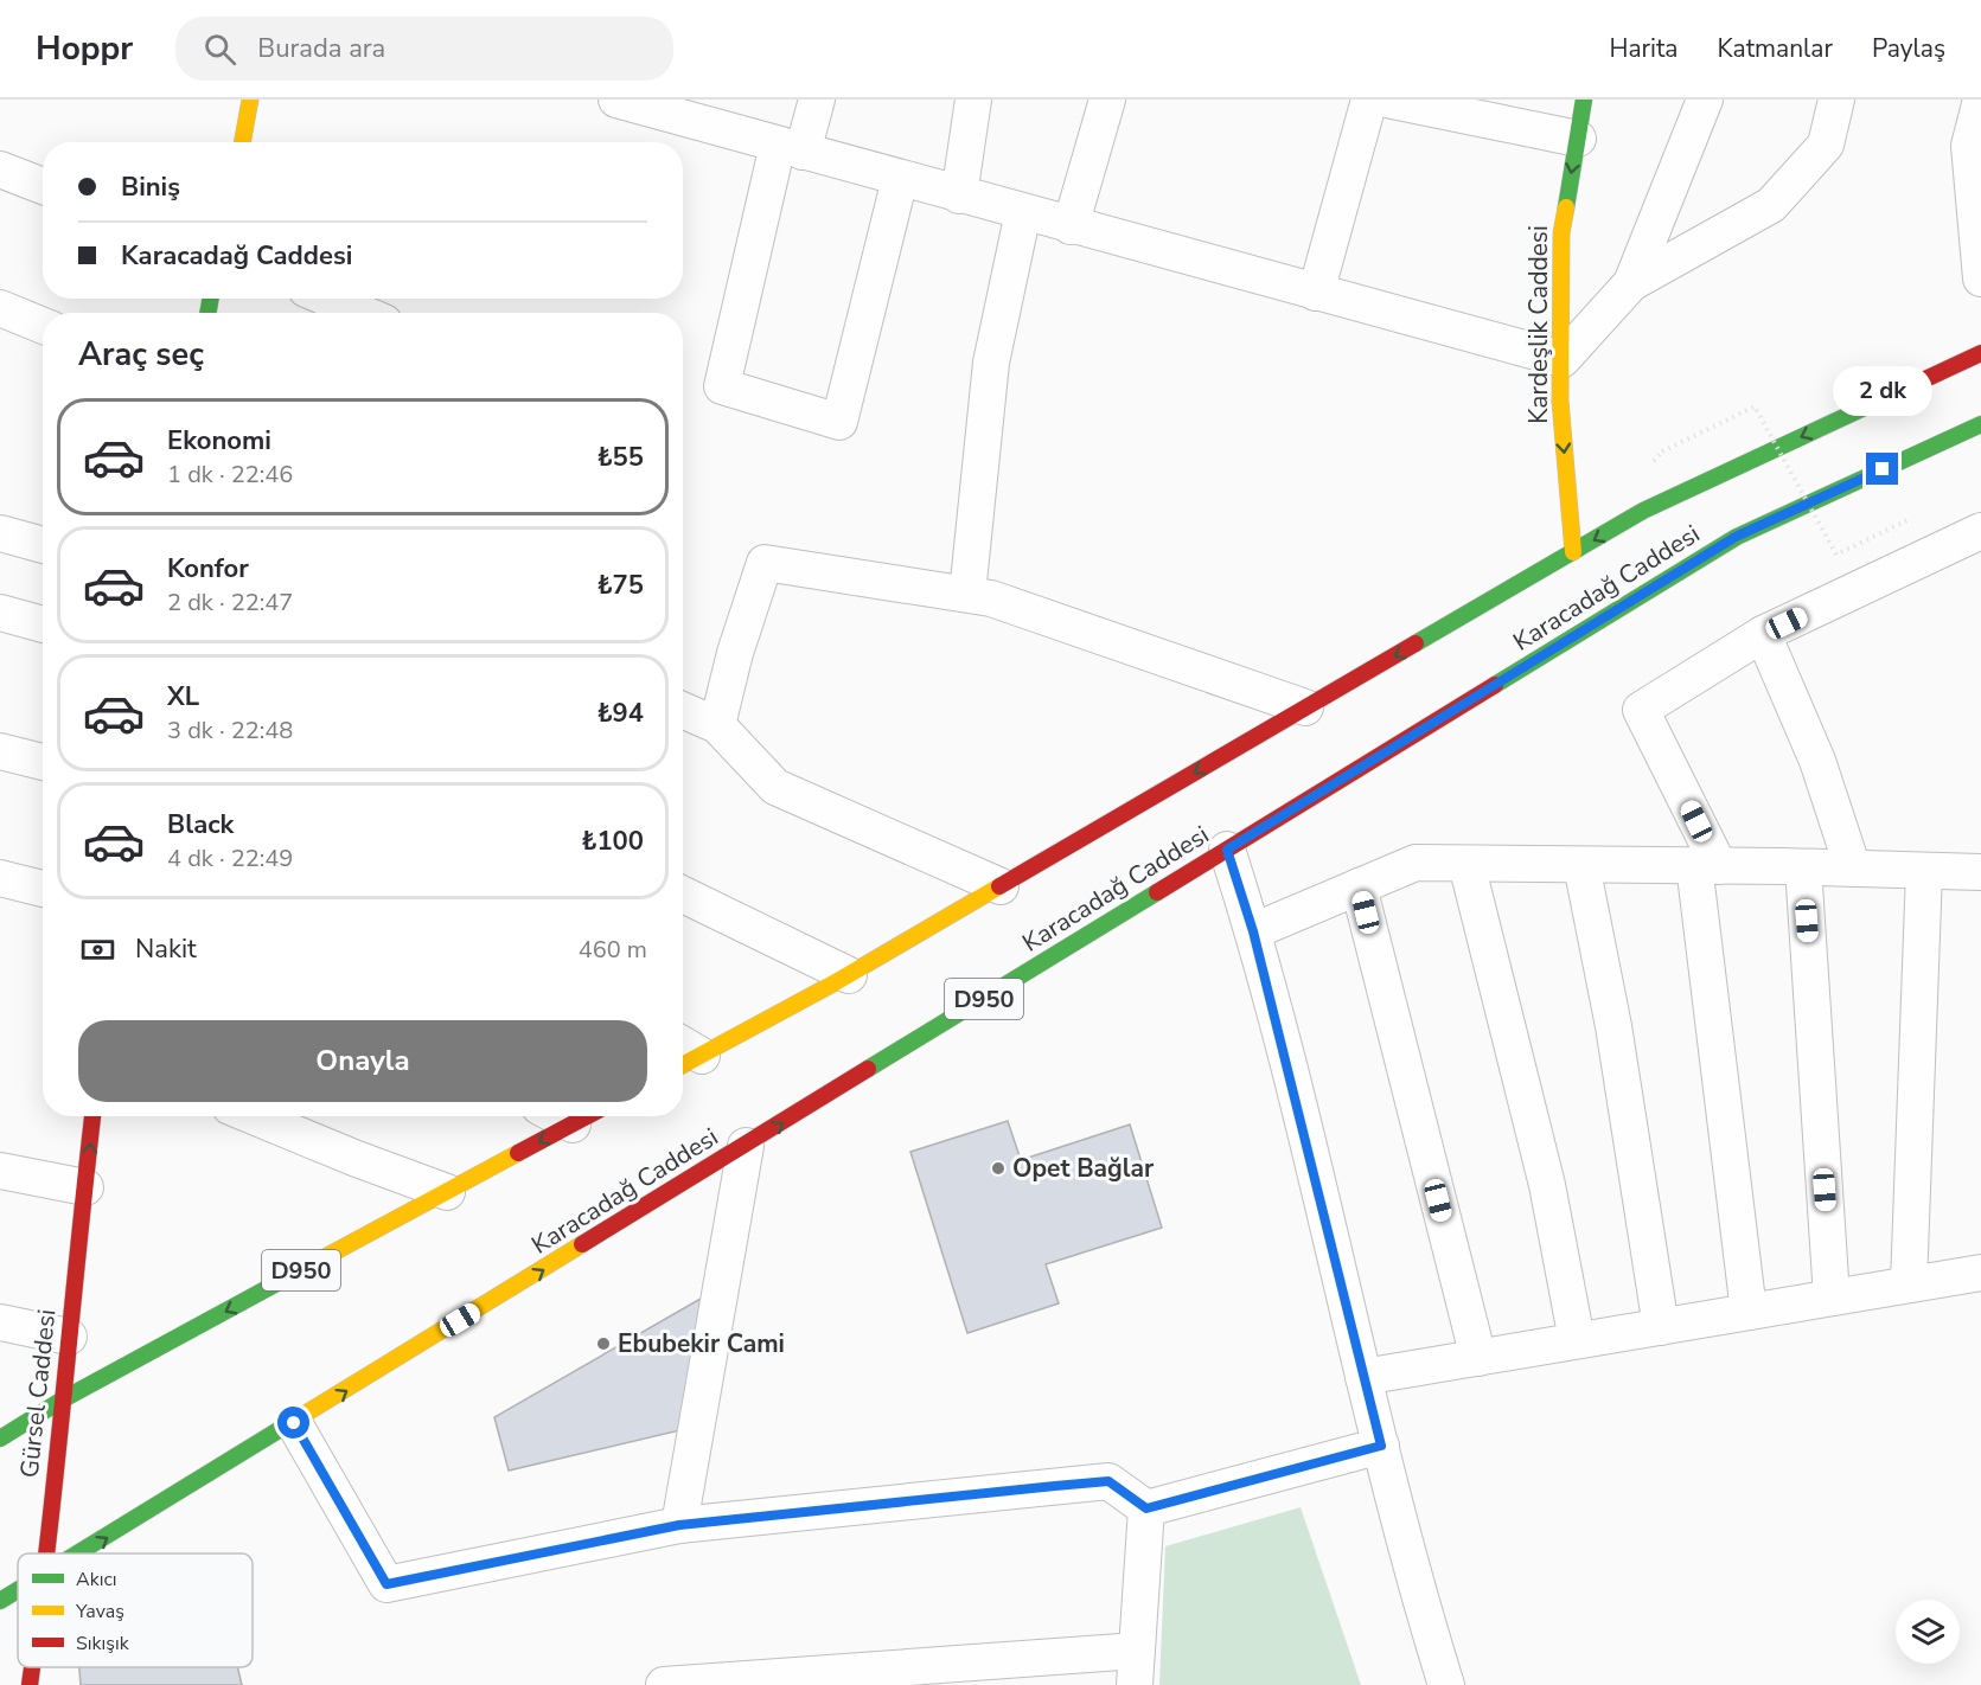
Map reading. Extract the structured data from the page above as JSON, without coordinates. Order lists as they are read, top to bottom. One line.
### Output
{"streets":{"main road":["Kardeşlik Caddesi","Karacadağ Caddesi","D950","Gürsel Caddesi"]},"crossings":[["Kardeşlik Caddesi","Karacadağ Caddesi"],["D950","Gürsel Caddesi"]],"one_way":["Kardeşlik Caddesi"],"places":["Opet Bağlar","Ebubekir Cami"],"legend":["Akıcı","Yavaş","Sıkışık"],"page":{"header":"Hoppr","search":"Burada ara","nav":["Harita","Katmanlar","Paylaş"],"banner":["Biniş","Karacadağ Caddesi"],"heading":"Araç seç","bubble":"2 dk","list":[{"name":"Ekonomi","note":"1 dk · 22:46","value":"₺55"},{"name":"Konfor","note":"2 dk · 22:47","value":"₺75"},{"name":"XL","note":"3 dk · 22:48","value":"₺94"},{"name":"Black","note":"4 dk · 22:49","value":"₺100"}],"pay":["Nakit","460 m"],"buttons":"Onayla"}}
